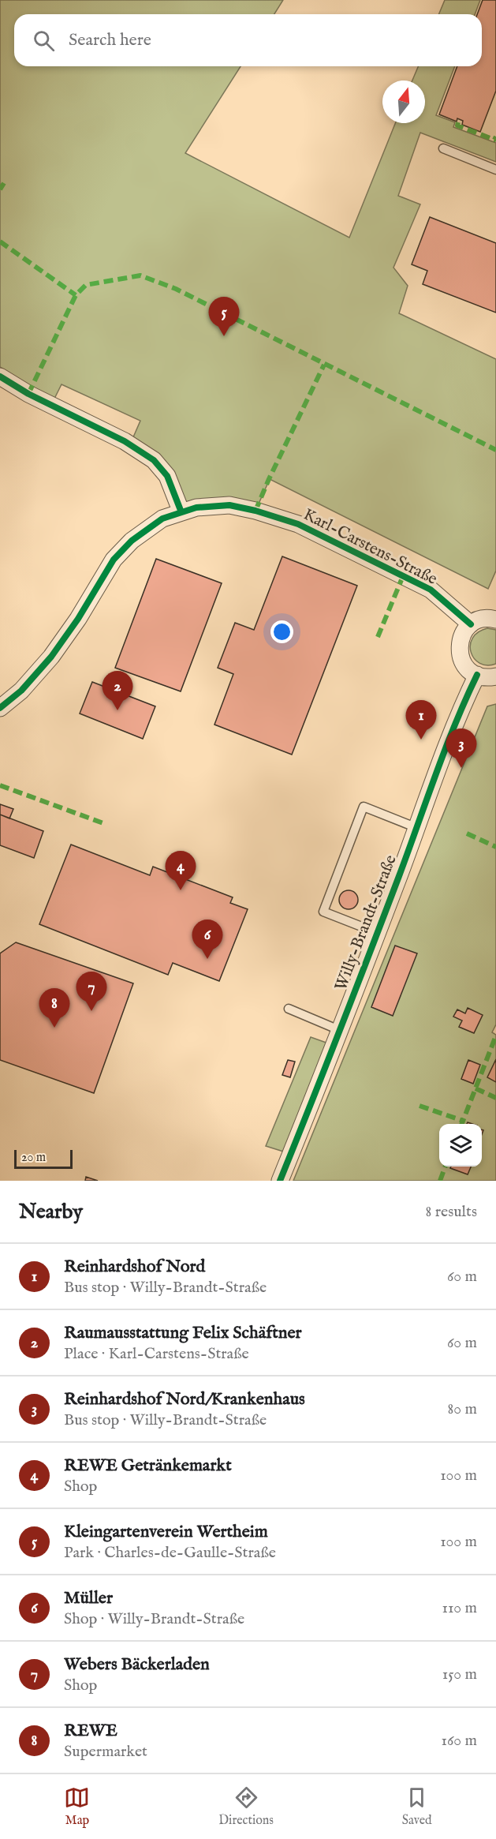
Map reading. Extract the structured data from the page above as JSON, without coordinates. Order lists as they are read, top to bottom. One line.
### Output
{"streets":{"street":["Karl-Carstens-Straße","Willy-Brandt-Straße"]},"scale_bar":"20 m","north":"top","page":{"search":"Search here","pins":["5","2","1","3","4","6","7","8"],"scale":"20 m","heading":["Nearby","8 results"],"list":[{"mark":"1","name":"Reinhardshof Nord","note":"Bus stop · Willy-Brandt-Straße","value":"60 m"},{"mark":"2","name":"Raumausstattung Felix Schäftner","note":"Place · Karl-Carstens-Straße","value":"60 m"},{"mark":"3","name":"Reinhardshof Nord/Krankenhaus","note":"Bus stop · Willy-Brandt-Straße","value":"80 m"},{"mark":"4","name":"REWE Getränkemarkt","note":"Shop","value":"100 m"},{"mark":"5","name":"Kleingartenverein Wertheim","note":"Park · Charles-de-Gaulle-Straße","value":"100 m"},{"mark":"6","name":"Müller","note":"Shop · Willy-Brandt-Straße","value":"110 m"},{"mark":"7","name":"Webers Bäckerladen","note":"Shop","value":"150 m"},{"mark":"8","name":"REWE","note":"Supermarket","value":"160 m"}],"nav":["Map","Directions","Saved"]}}
